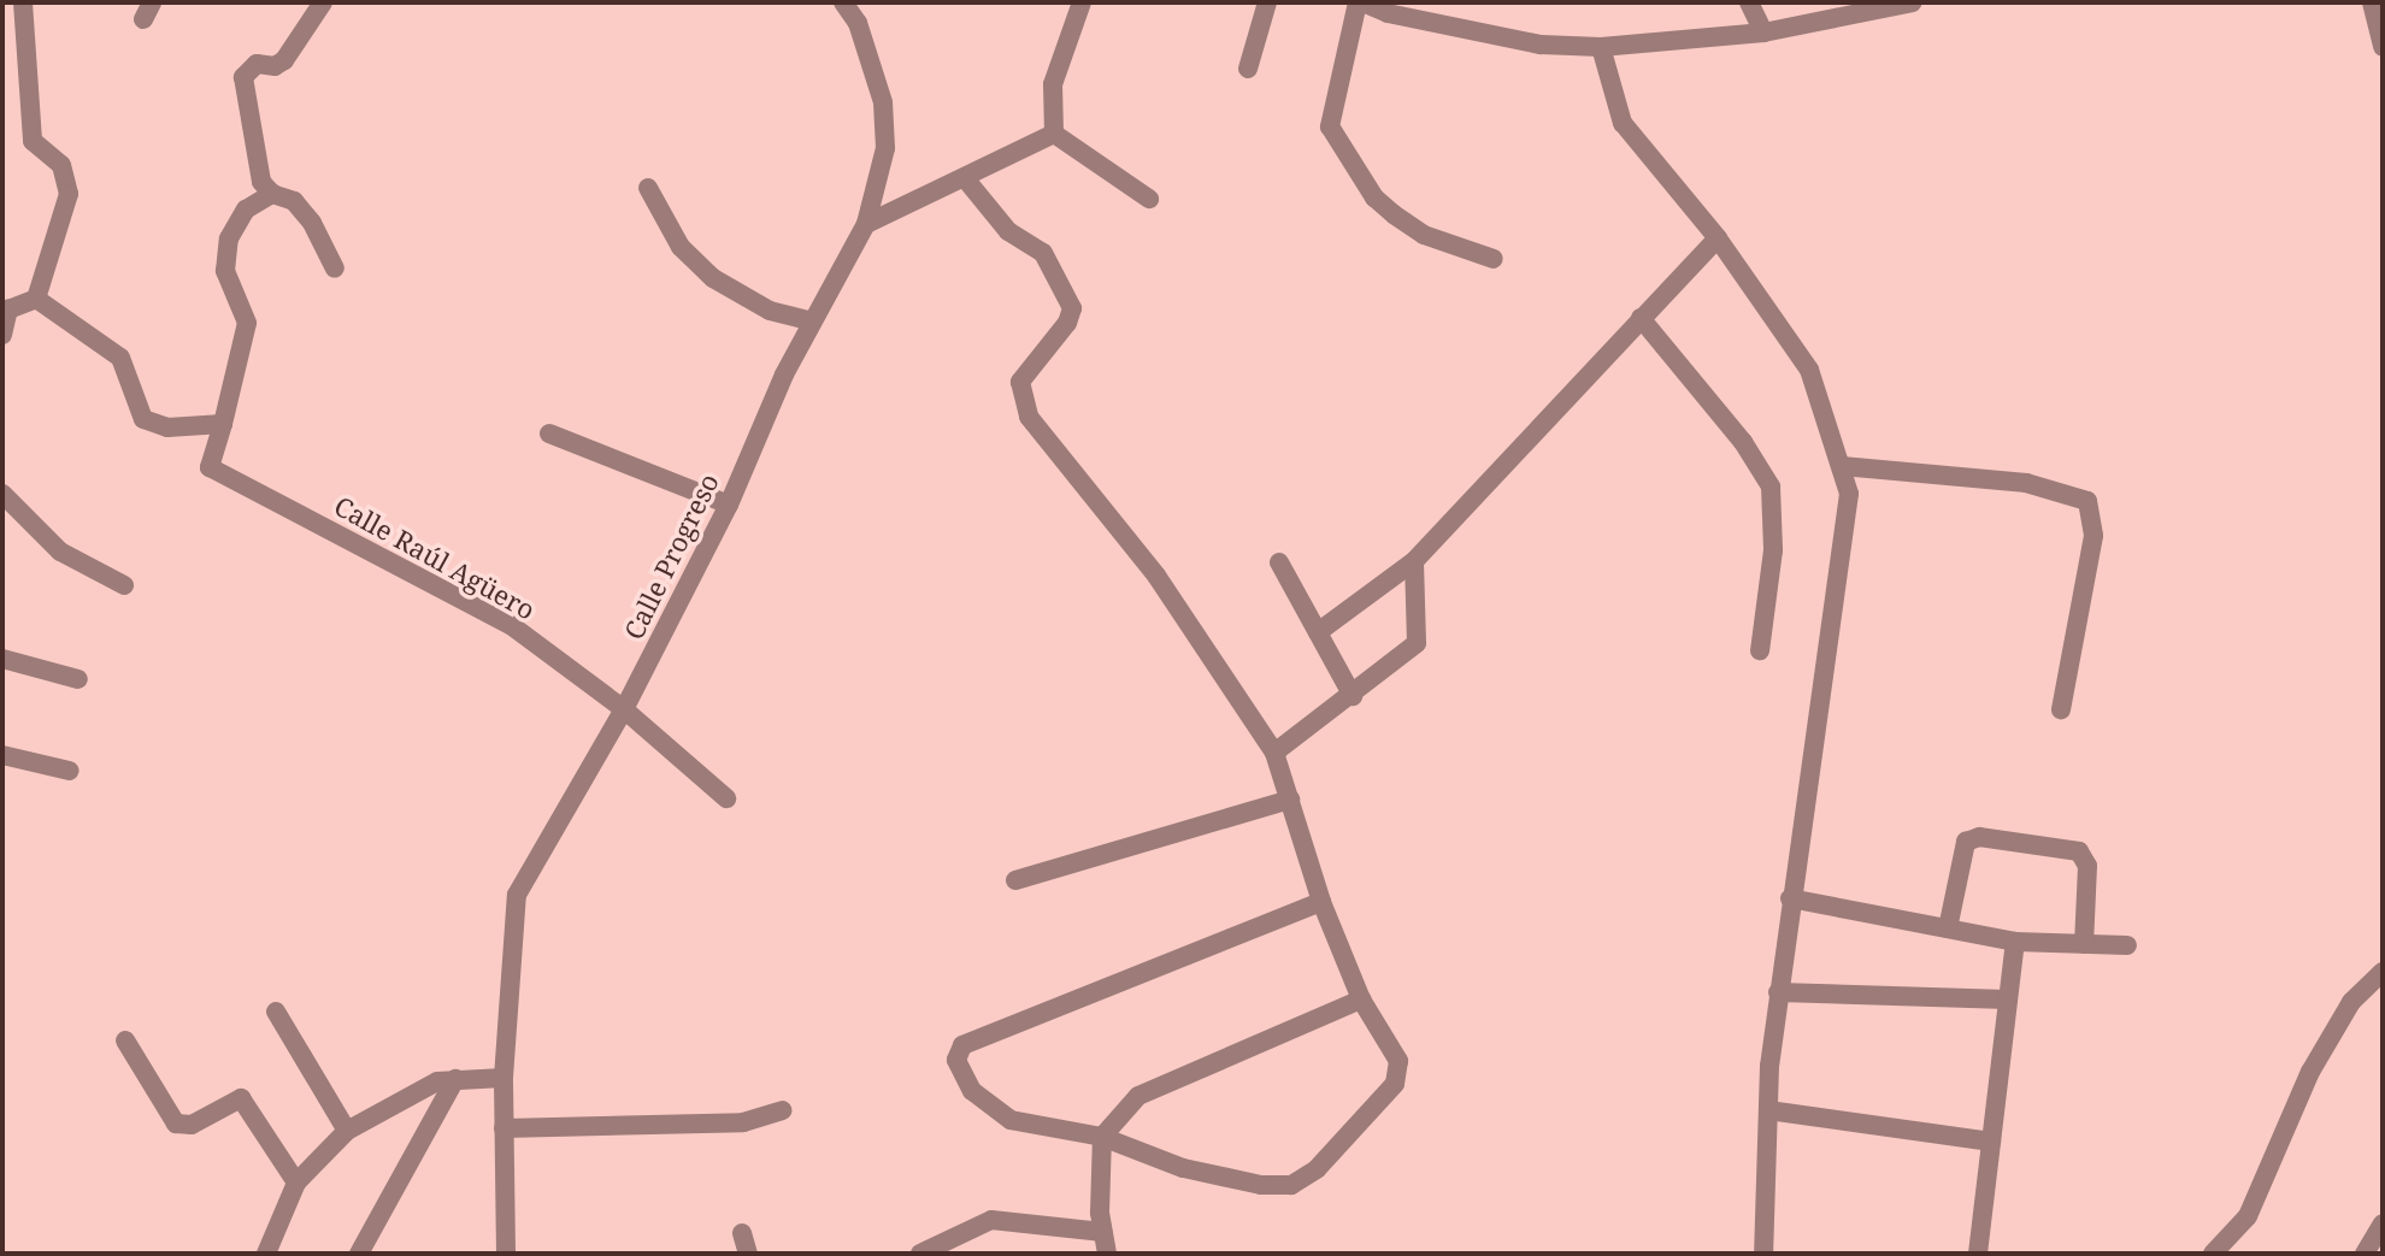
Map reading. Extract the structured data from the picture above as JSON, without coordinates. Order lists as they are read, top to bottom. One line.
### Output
{"streets":{"street":["Calle Progreso","Calle Raúl Agüero"]},"crossings":[["Calle Progreso","Calle Raúl Agüero"]]}
